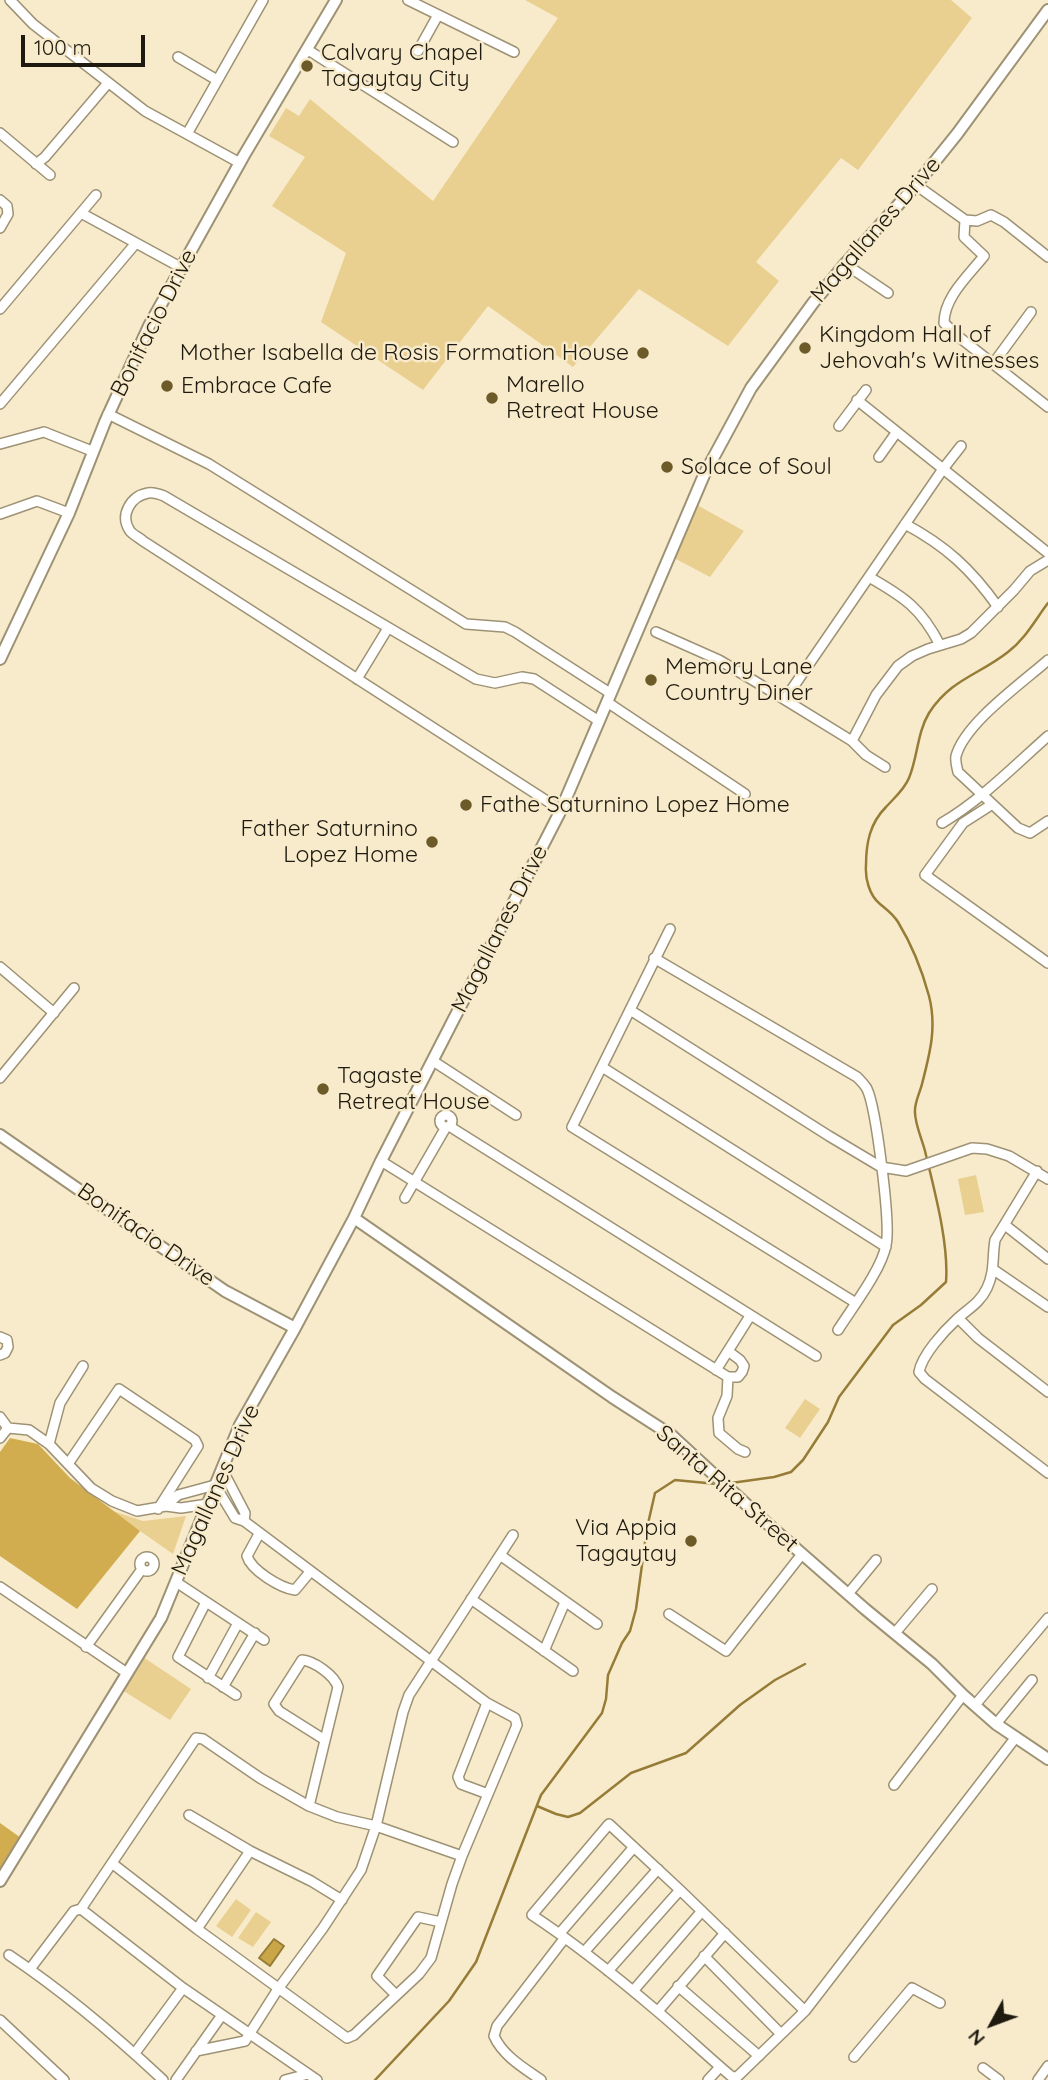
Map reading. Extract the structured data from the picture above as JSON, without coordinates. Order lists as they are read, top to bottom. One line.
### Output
{"streets":{"street":["Magallanes Drive","Bonifacio Drive","Santa Rita Street"]},"crossings":[["Magallanes Drive","Bonifacio Drive"],["Magallanes Drive","Santa Rita Street"]],"places":["Calvary Chapel Tagaytay City","Kingdom Hall of Jehovah's Witnesses","Mother Isabella de Rosis Formation House","Embrace Cafe","Marello Retreat House","Solace of Soul","Memory Lane Country Diner","Fathe Saturnino Lopez Home","Father Saturnino Lopez Home","Tagaste Retreat House","Via Appia Tagaytay"],"scale_bar":"100 m","north":"bottom left"}
